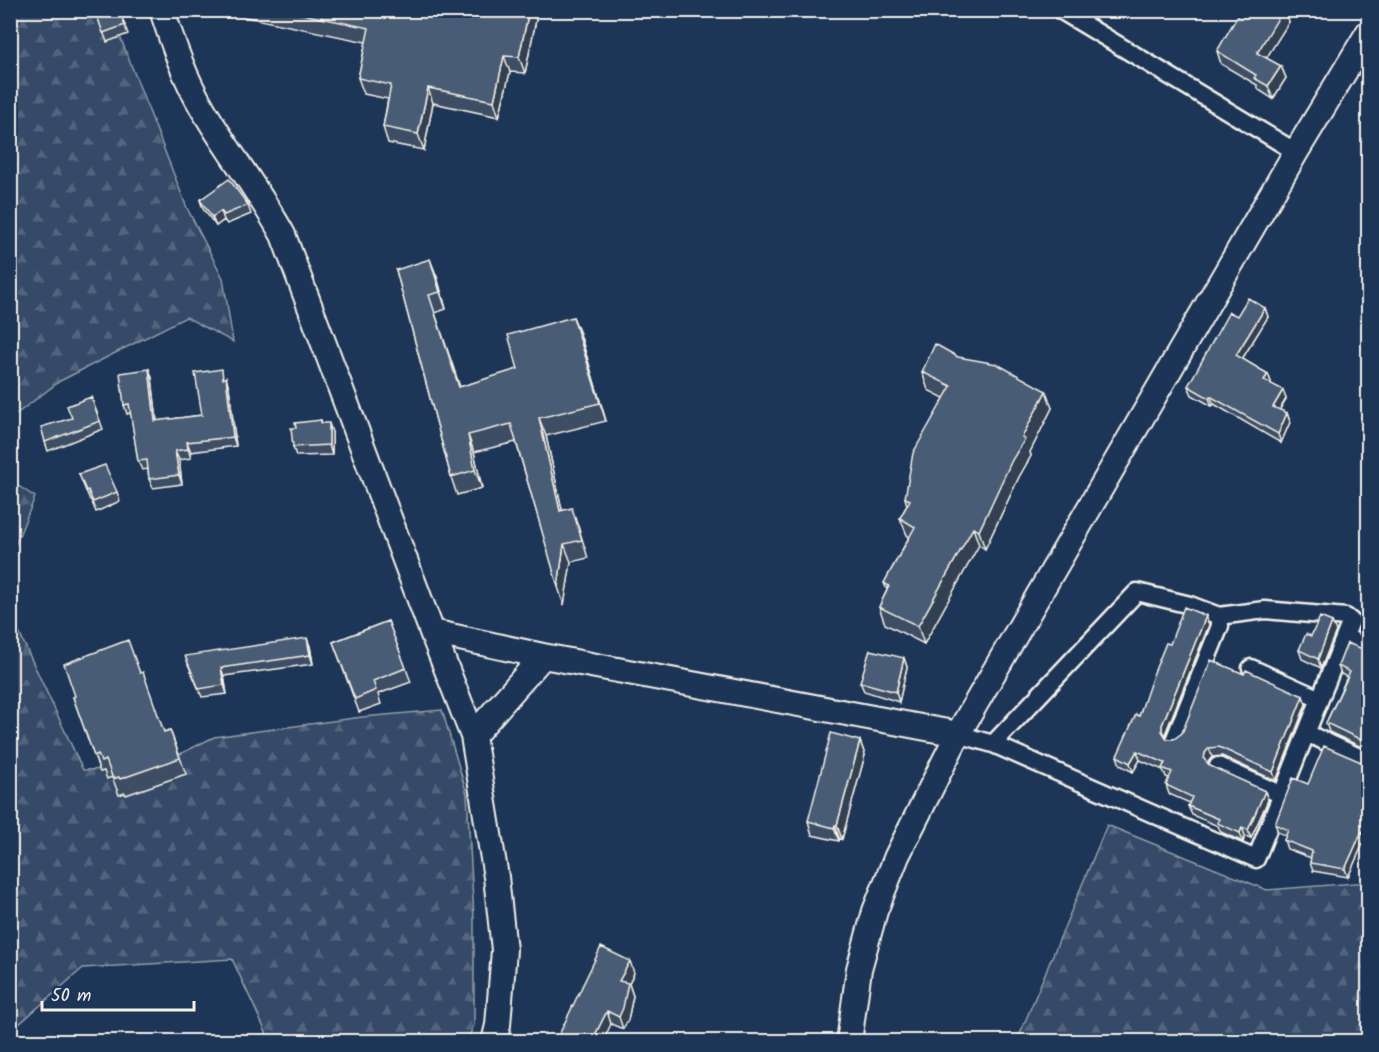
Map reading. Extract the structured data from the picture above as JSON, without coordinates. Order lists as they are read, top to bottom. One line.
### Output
{"scale_bar":"50 m"}
